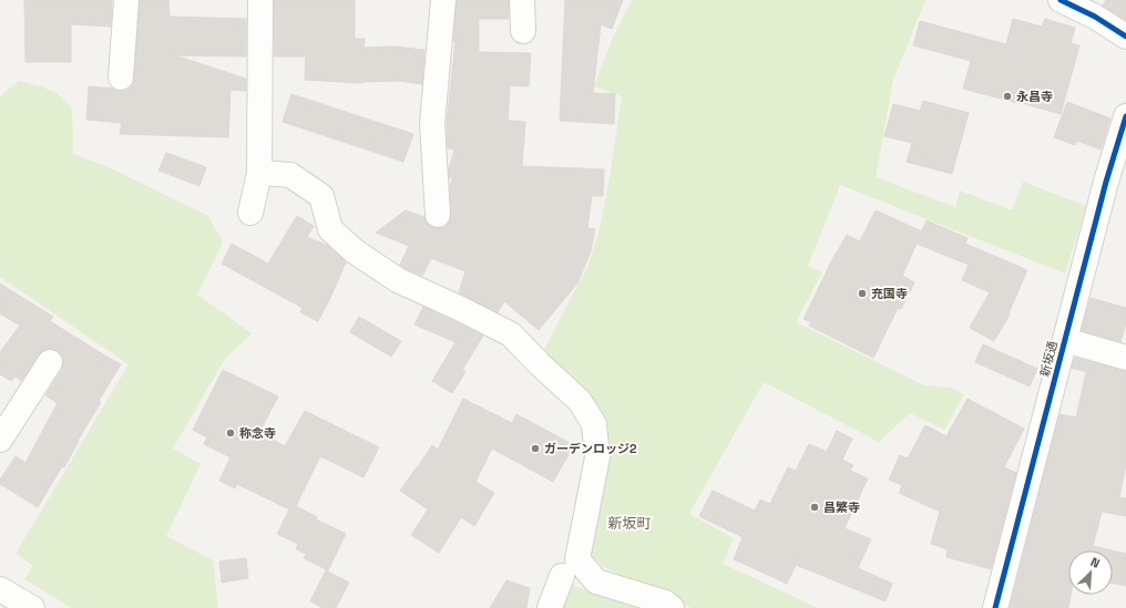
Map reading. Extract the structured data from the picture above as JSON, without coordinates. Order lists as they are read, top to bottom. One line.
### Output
{"streets":{"street":["新坂通"]},"districts":["新坂町"],"places":["永昌寺","充国寺","称念寺","ガーデンロッジ2","昌繁寺"],"north":"top right"}
